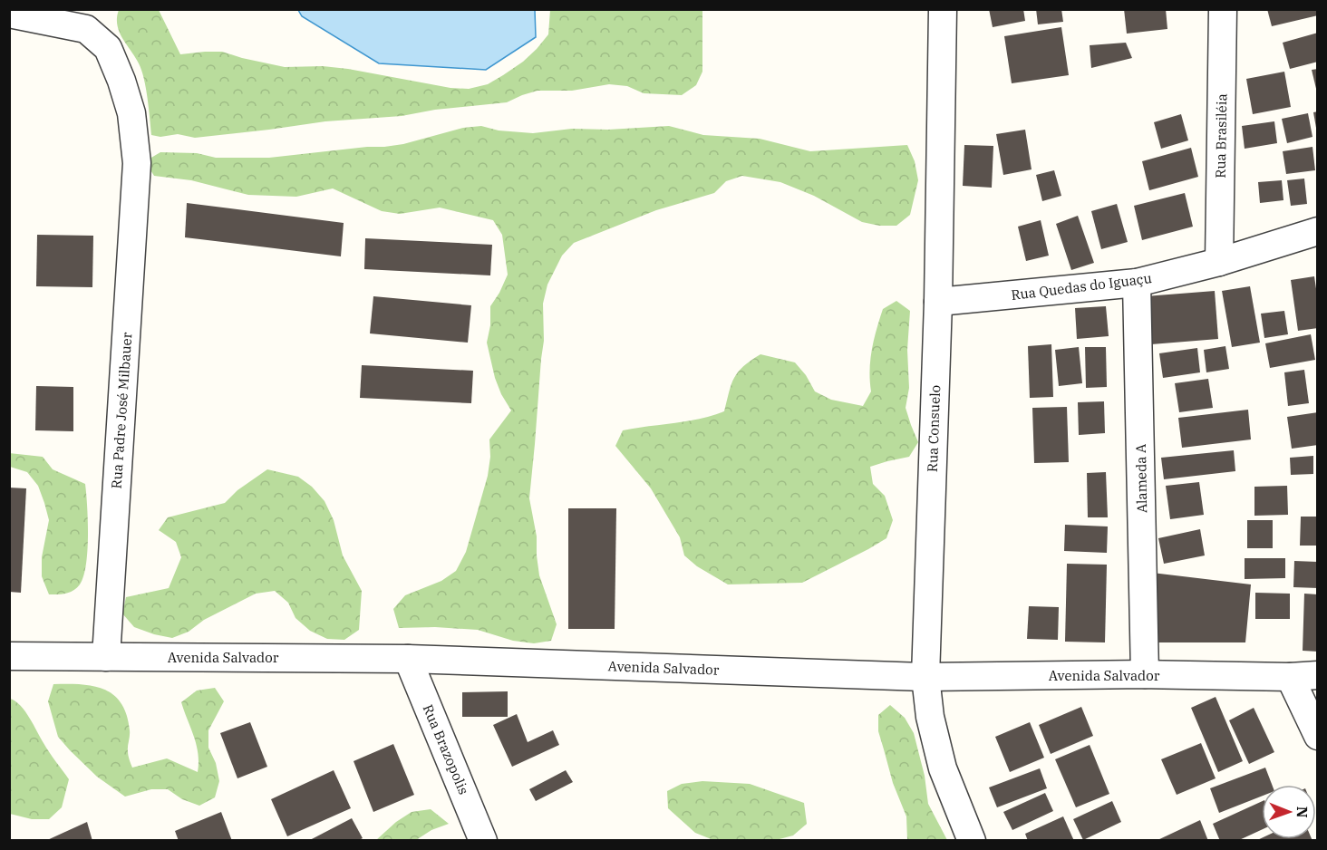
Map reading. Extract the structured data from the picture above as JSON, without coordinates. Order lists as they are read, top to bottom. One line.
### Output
{"streets":{"street":["Rua Brasiléia","Rua Quedas do Iguaçu","Rua Padre José Milbauer","Rua Consuelo","Alameda A","Avenida Salvador","Rua Brazopolis"]},"crossings":[["Rua Brasiléia","Rua Quedas do Iguaçu"],["Rua Quedas do Iguaçu","Rua Consuelo"],["Rua Quedas do Iguaçu","Alameda A"],["Rua Padre José Milbauer","Avenida Salvador"],["Rua Consuelo","Avenida Salvador"],["Alameda A","Avenida Salvador"],["Avenida Salvador","Rua Brazopolis"]],"north":"right"}
